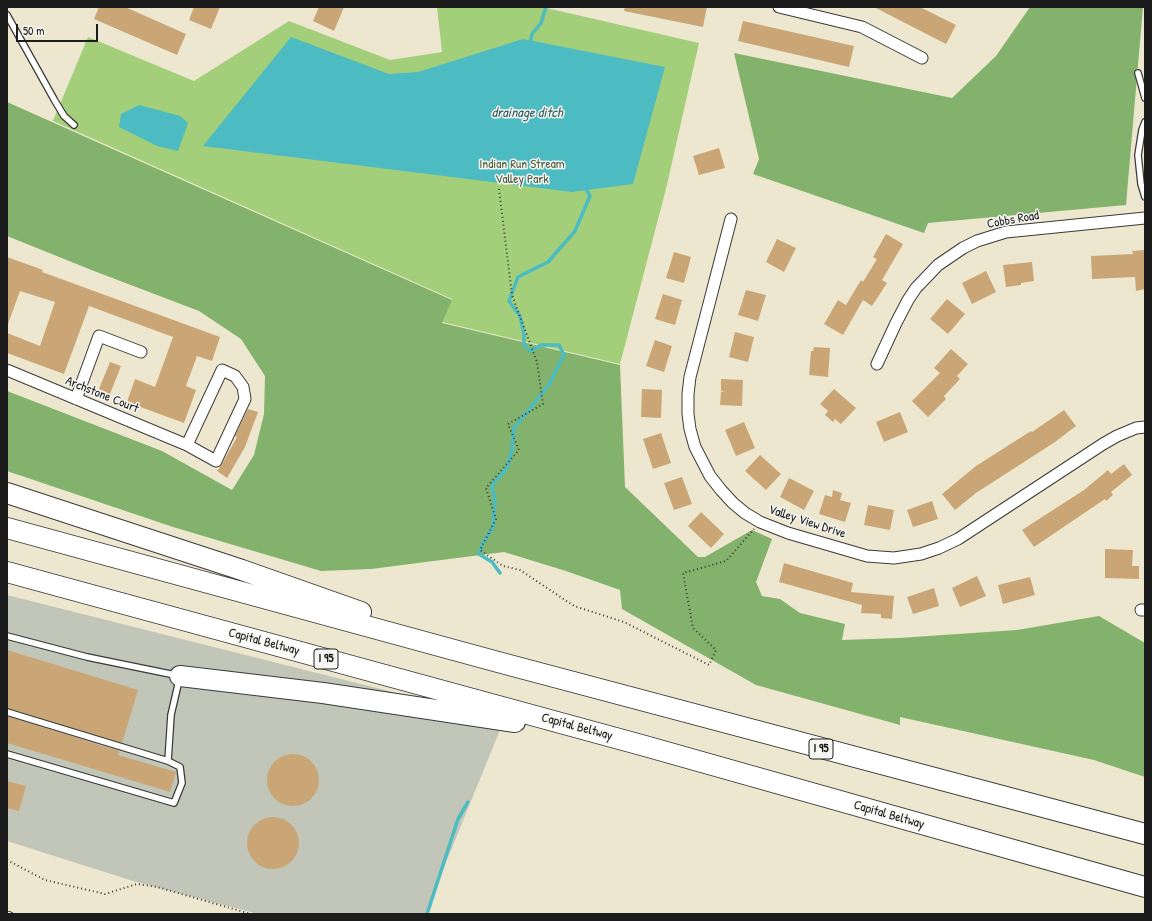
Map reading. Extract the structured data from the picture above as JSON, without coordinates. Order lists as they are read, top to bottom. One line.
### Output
{"streets":{"highway":["Capital Beltway","I 95"],"street":["Cobbs Road","Archstone Court","Valley View Drive"]},"water":["drainage ditch"],"parks":["Indian Run Stream Valley Park"],"scale_bar":"50 m"}
